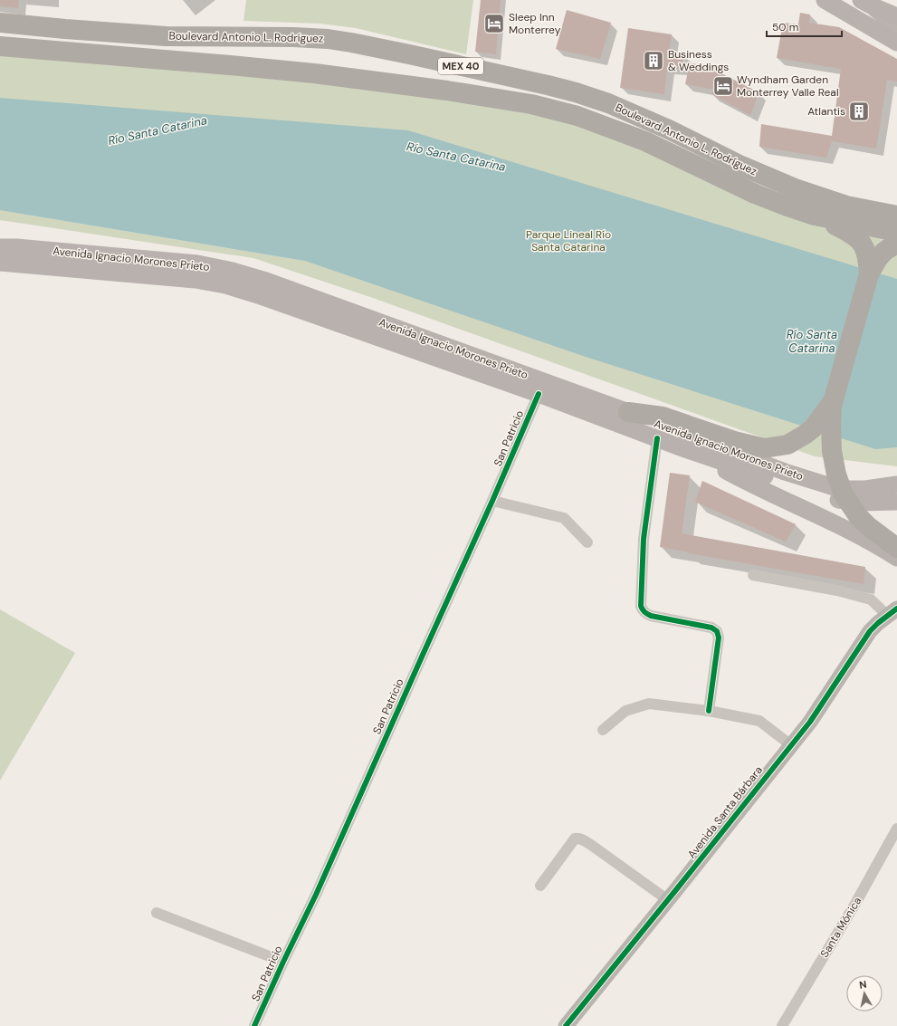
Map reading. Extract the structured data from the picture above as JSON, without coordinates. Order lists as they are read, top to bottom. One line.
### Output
{"streets":{"highway":["Boulevard Antonio L. Rodríguez","MEX 40"],"main road":["Avenida Ignacio Morones Prieto"],"street":["San Patricio","Avenida Santa Bárbara","Santa Mónica"]},"crossings":[["Avenida Ignacio Morones Prieto","San Patricio"]],"water":["Río Santa Catarina"],"parks":["Parque Lineal Río Santa Catarina"],"places":{"hotel":["Sleep Inn Monterrey","Wyndham Garden Monterrey Valle Real"],"building":["Business & Weddings","Atlantis"]},"scale_bar":"50 m","north":"top"}
